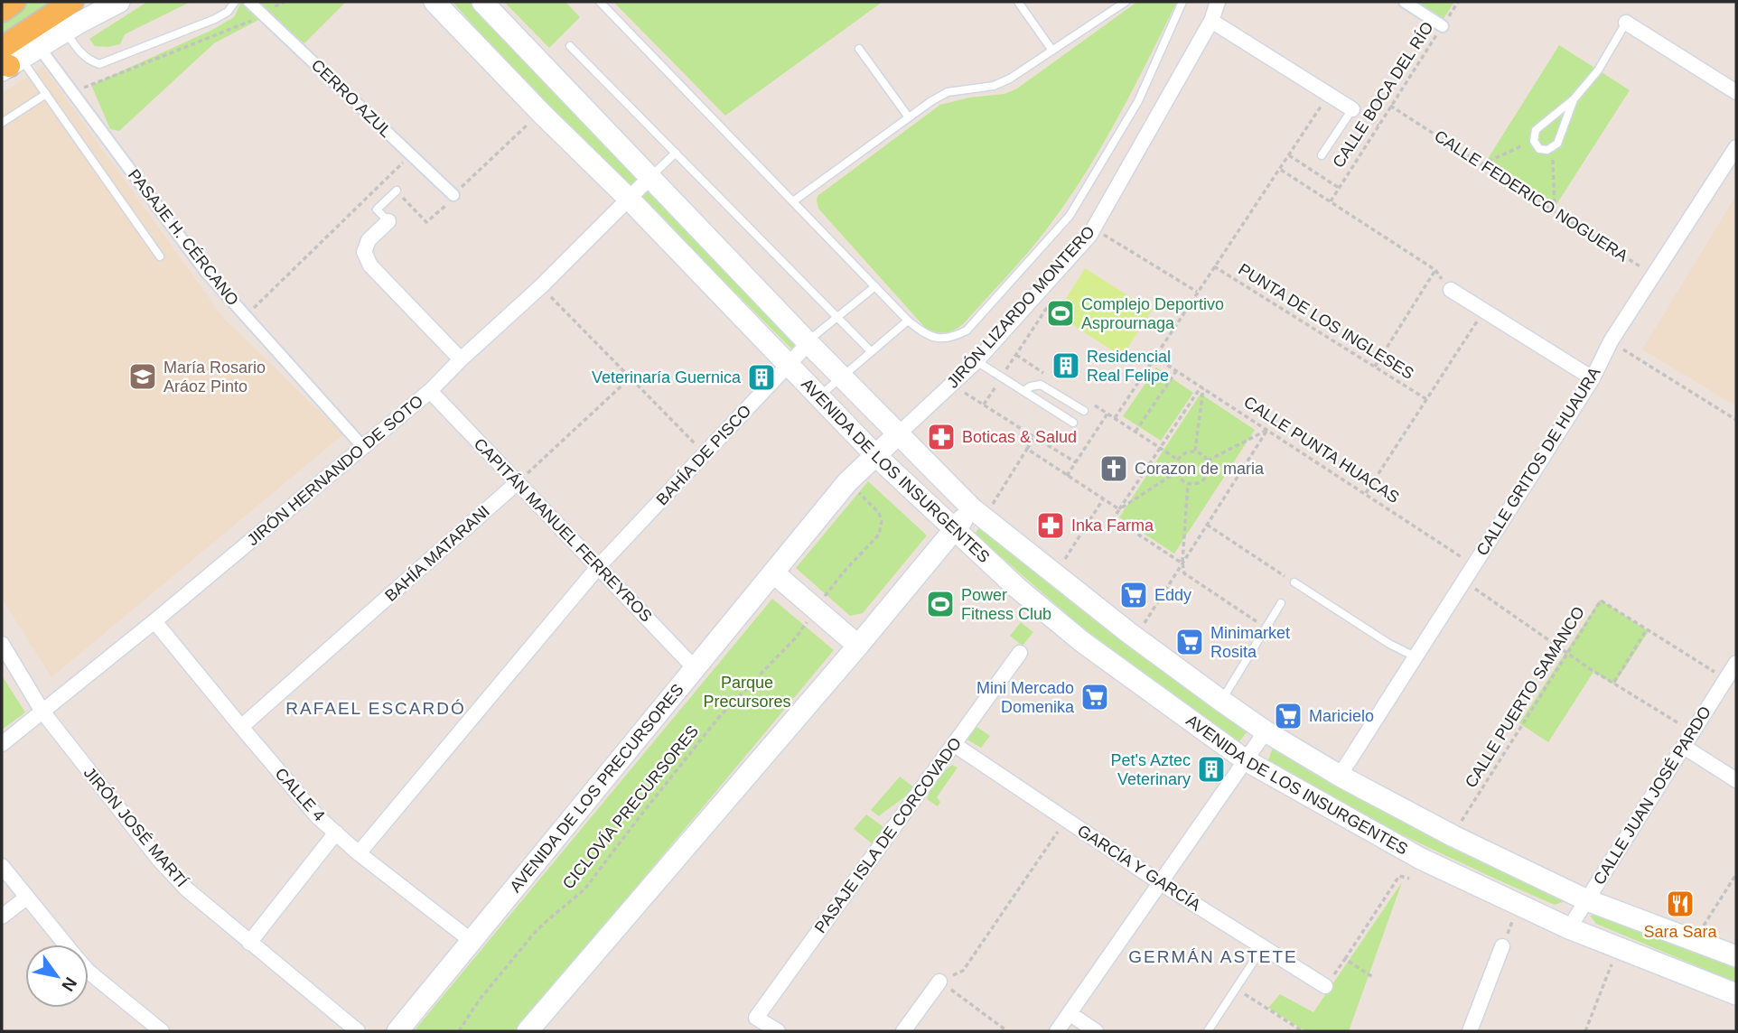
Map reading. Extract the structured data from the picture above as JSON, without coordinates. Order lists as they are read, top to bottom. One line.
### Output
{"streets":{"main road":["AVENIDA DE LOS INSURGENTES","AVENIDA DE LOS PRECURSORES"],"street":["CERRO AZUL","PASAJE H. CÉRCANO","JIRÓN LIZARDO MONTERO","BAHÍA DE PISCO","CALLE GRITOS DE HUAURA","JIRÓN HERNANDO DE SOTO","CAPITÁN MANUEL FERREYROS","BAHÍA MATARANI","CALLE 4","CALLE JUAN JOSÉ PARDO","JIRÓN JOSÉ MARTÍ","PASAJE ISLA DE CORCOVADO","GARCÍA Y GARCÍA"],"path":["CALLE BOCA DEL RÍO","CALLE FEDERICO NOGUERA","PUNTA DE LOS INGLESES","CALLE PUNTA HUACAS","CALLE PUERTO SAMANCO","CICLOVÍA PRECURSORES"]},"crossings":[["CALLE BOCA DEL RÍO","CALLE FEDERICO NOGUERA"],["CALLE FEDERICO NOGUERA","CALLE GRITOS DE HUAURA"],["PASAJE H. CÉRCANO","JIRÓN HERNANDO DE SOTO"],["JIRÓN LIZARDO MONTERO","AVENIDA DE LOS INSURGENTES"],["JIRÓN LIZARDO MONTERO","AVENIDA DE LOS PRECURSORES"],["CALLE PUNTA HUACAS","CALLE GRITOS DE HUAURA"],["BAHÍA DE PISCO","AVENIDA DE LOS INSURGENTES"],["BAHÍA DE PISCO","CAPITÁN MANUEL FERREYROS"],["BAHÍA DE PISCO","CALLE 4"],["CALLE GRITOS DE HUAURA","AVENIDA DE LOS INSURGENTES"],["JIRÓN HERNANDO DE SOTO","AVENIDA DE LOS INSURGENTES"],["JIRÓN HERNANDO DE SOTO","CAPITÁN MANUEL FERREYROS"],["JIRÓN HERNANDO DE SOTO","CALLE 4"],["JIRÓN HERNANDO DE SOTO","JIRÓN JOSÉ MARTÍ"],["AVENIDA DE LOS INSURGENTES","CALLE PUERTO SAMANCO"],["AVENIDA DE LOS INSURGENTES","AVENIDA DE LOS PRECURSORES"],["AVENIDA DE LOS INSURGENTES","CALLE JUAN JOSÉ PARDO"],["CAPITÁN MANUEL FERREYROS","BAHÍA MATARANI"],["CAPITÁN MANUEL FERREYROS","AVENIDA DE LOS PRECURSORES"],["BAHÍA MATARANI","CALLE 4"],["CALLE PUERTO SAMANCO","CALLE JUAN JOSÉ PARDO"],["AVENIDA DE LOS PRECURSORES","CALLE 4"],["AVENIDA DE LOS PRECURSORES","CICLOVÍA PRECURSORES"],["PASAJE ISLA DE CORCOVADO","GARCÍA Y GARCÍA"]],"districts":["RAFAEL ESCARDÓ","GERMÁN ASTETE"],"parks":["Parque Precursores"],"places":{"sports":["Complejo Deportivo Asprournaga","Power Fitness Club"],"building":["Residencial Real Felipe","Veterinaría Guernica","Pet's Aztec Veterinary"],"school or university":["María Rosario Aráoz Pinto"],"pharmacy":["Boticas & Salud","Inka Farma"],"church":["Corazon de maria"],"supermarket":["Eddy","Minimarket Rosita","Mini Mercado Domenika","Maricielo"],"restaurant":["Sara Sara"]},"north":"bottom right"}
